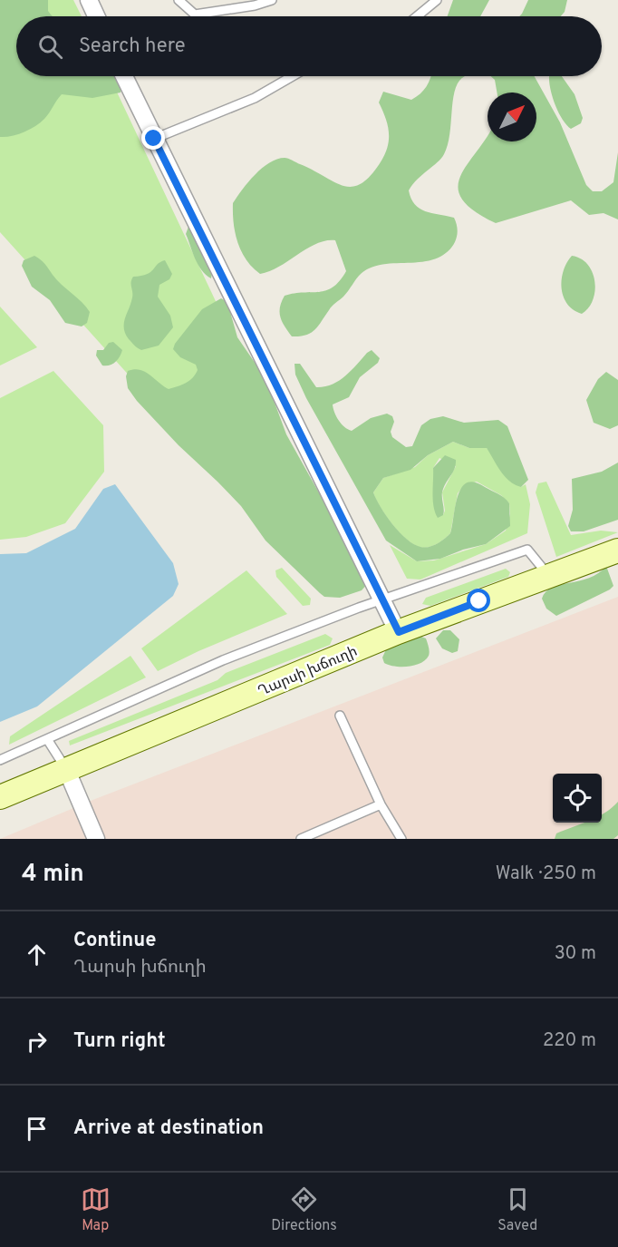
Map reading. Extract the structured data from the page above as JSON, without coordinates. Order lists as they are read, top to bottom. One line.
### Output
{"streets":{"main road":["Ղարսի խճուղի"]},"north":"top right","page":{"search":"Search here","heading":["4 min","Walk · 250 m"],"list":[["Continue","Ղարսի խճուղի","30 m"],["Turn right","220 m"],"Arrive at destination"],"nav":["Map","Directions","Saved"]}}
